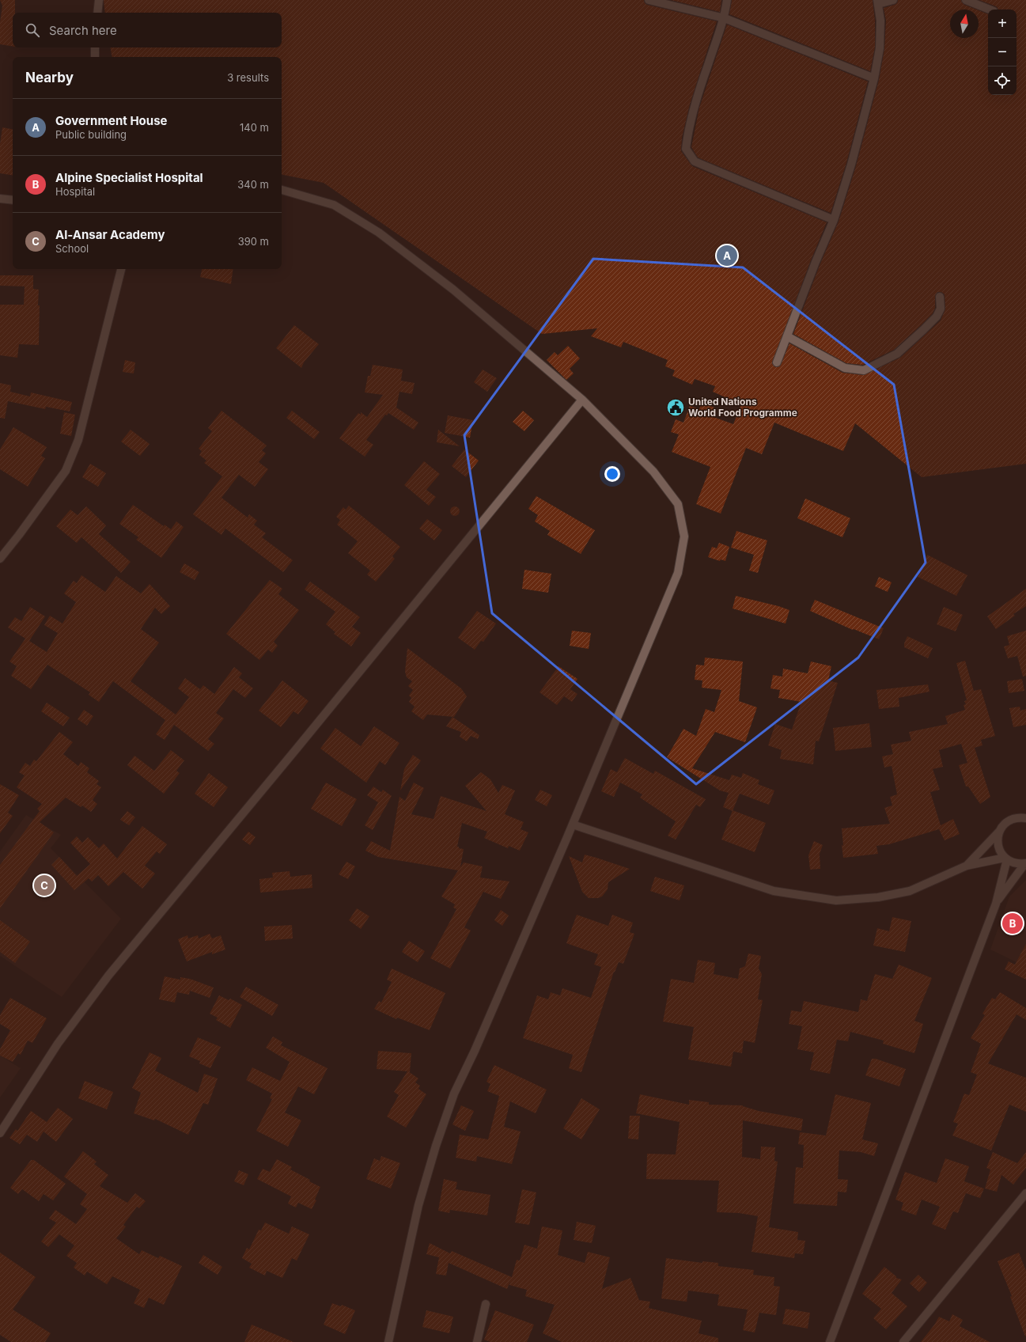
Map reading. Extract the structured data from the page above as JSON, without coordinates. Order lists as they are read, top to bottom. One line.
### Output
{"places":{"public building":["United Nations World Food Programme"]},"north":"top","page":{"map_buttons":["+","−"],"search":"Search here","heading":["Nearby","3 results"],"list":[{"mark":"A","name":"Government House","note":"Public building","value":"140 m"},{"mark":"B","name":"Alpine Specialist Hospital","note":"Hospital","value":"340 m"},{"mark":"C","name":"Al-Ansar Academy","note":"School","value":"390 m"}],"pins":["A","C","B"]}}
